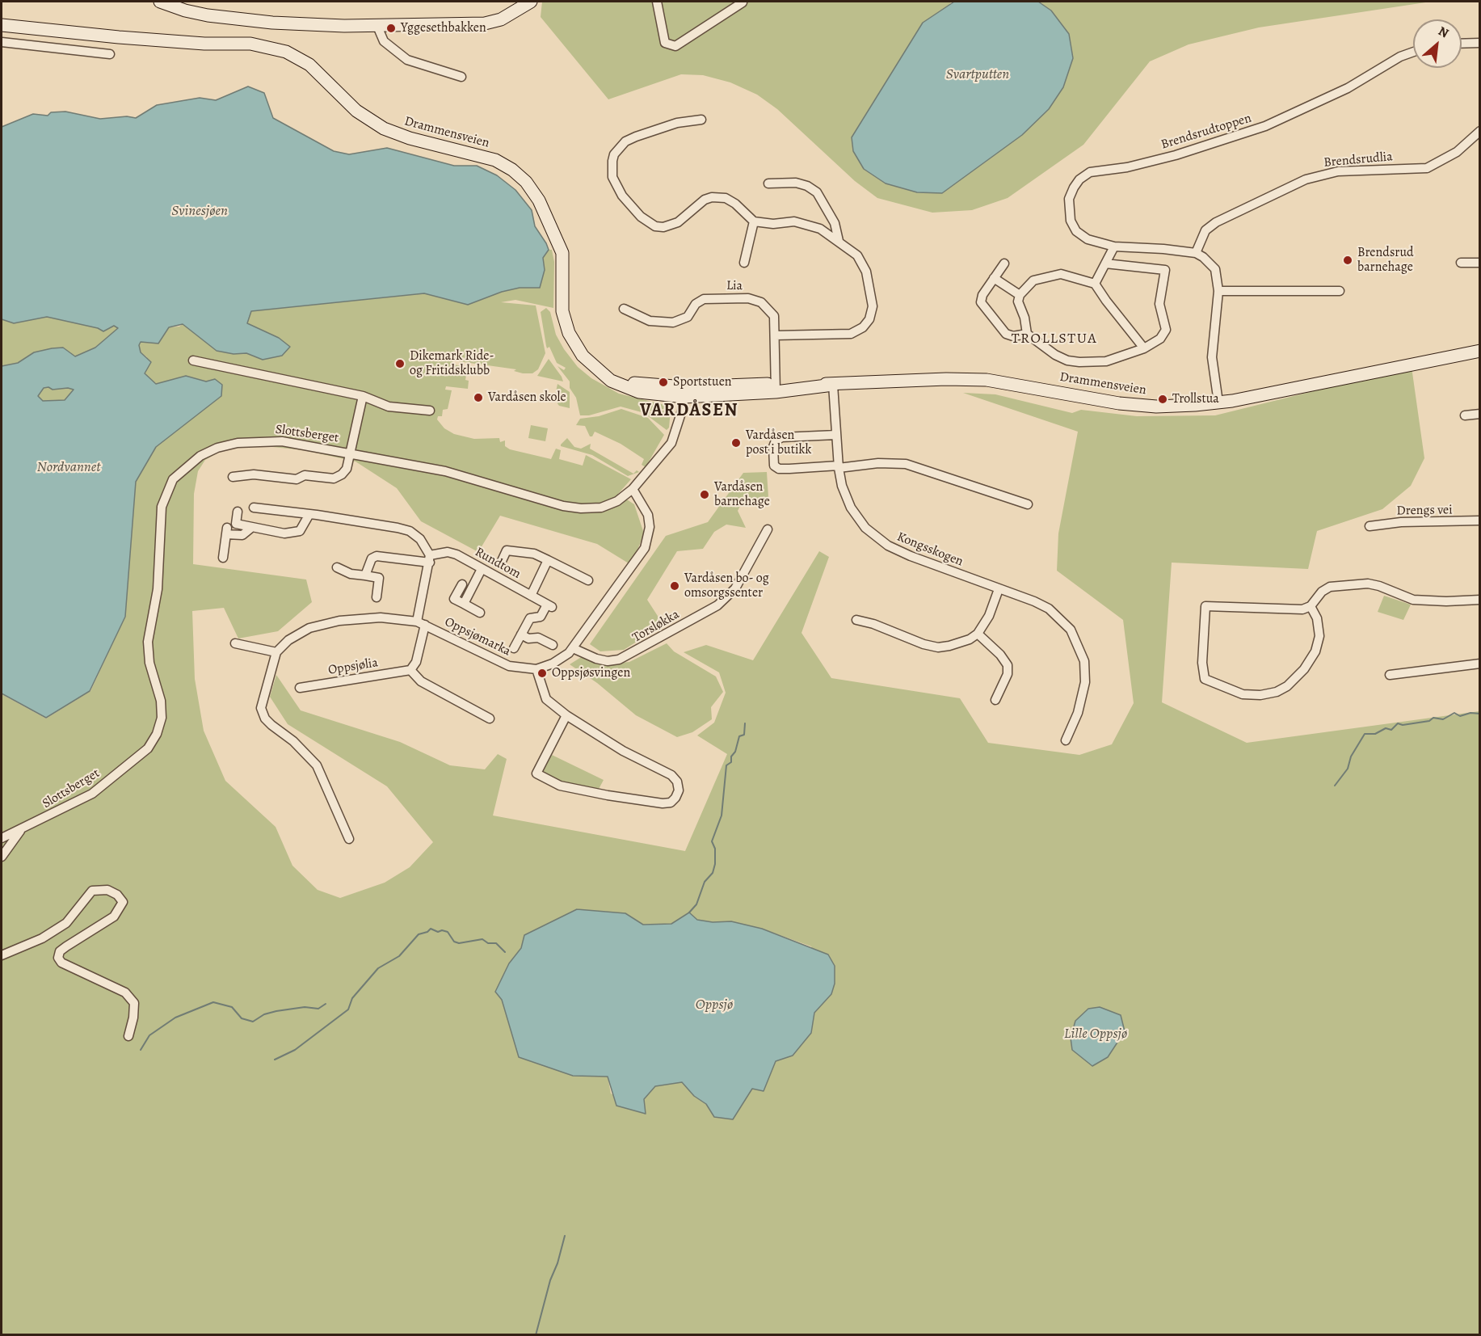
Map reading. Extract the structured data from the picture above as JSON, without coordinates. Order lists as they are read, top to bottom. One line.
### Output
{"streets":{"main road":["Drammensveien"],"street":["Brendsrudtoppen","Brendsrudlia","Lia","Slottsberget","Drengs vei","Kongsskogen","Rundtom","Torsløkka","Oppsjømarka","Oppsjølia"]},"crossings":[["Brendsrudtoppen","Brendsrudlia"],["Drammensveien","Lia"],["Drammensveien","Slottsberget"],["Drammensveien","Kongsskogen"],["Slottsberget","Oppsjømarka"],["Torsløkka","Oppsjømarka"]],"districts":["TROLLSTUA","VARDÅSEN"],"water":["Svartputten","Svinesjøen","Nordvannet","Oppsjø","Lille Oppsjø"],"places":["Yggesethbakken","Brendsrud barnehage","Dikemark Ride- og Fritidsklubb","Sportstuen","Vardåsen skole","Trollstua","Vardåsen post i butikk","Vardåsen barnehage","Vardåsen bo- og omsorgssenter","Oppsjøsvingen"],"north":"top right"}
